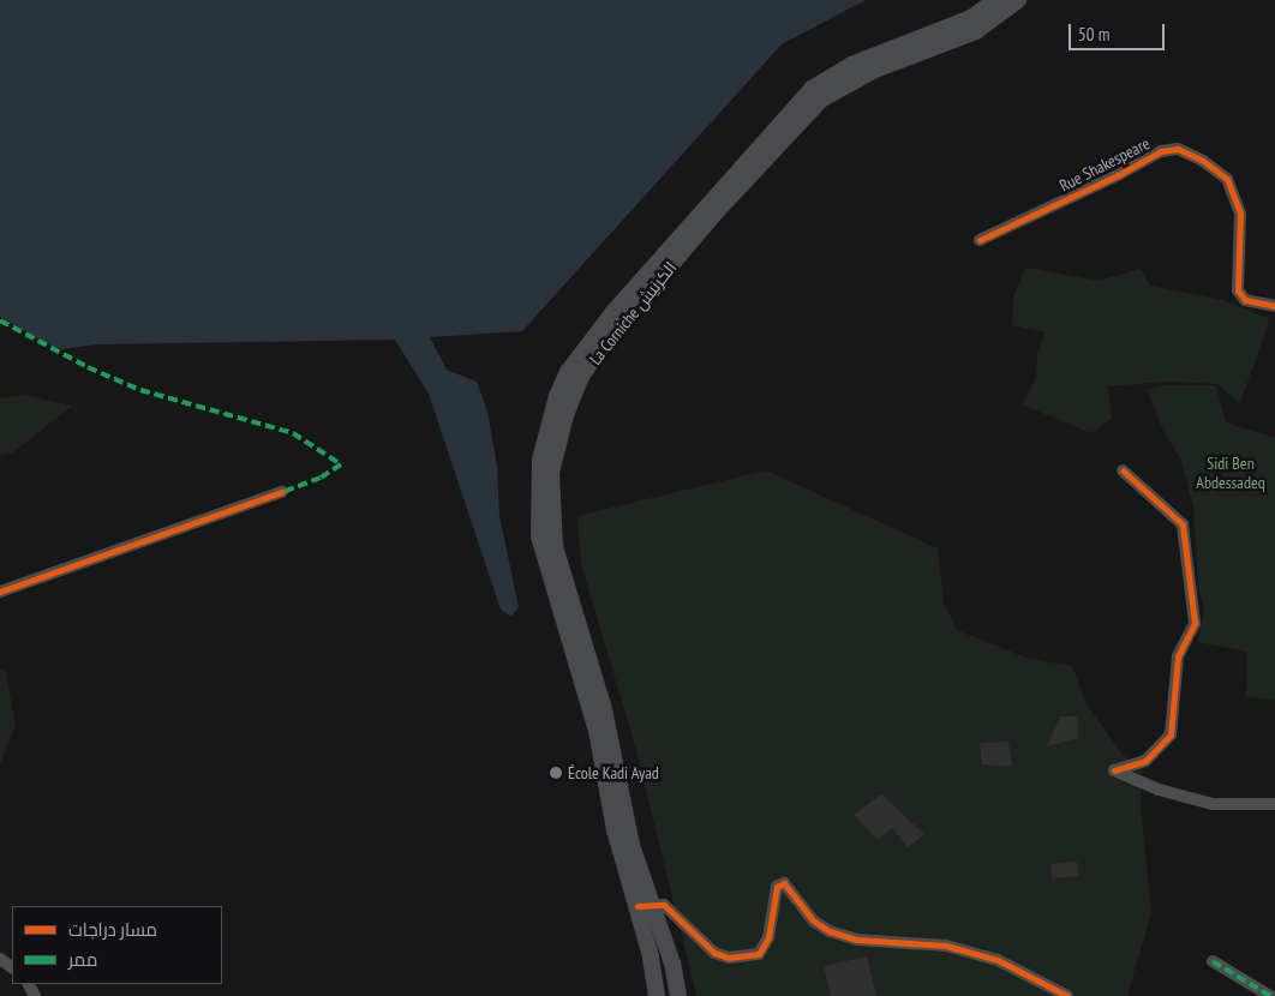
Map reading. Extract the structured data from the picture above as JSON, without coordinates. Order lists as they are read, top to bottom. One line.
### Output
{"streets":{"main road":["La Corniche الكرنيش"],"street":["Rue Shakespeare"]},"parks":["Sidi Ben Abdessadeq"],"places":["École Kadi Ayad"],"legend":["مسار دراجات","ممر"],"scale_bar":"50 m"}
